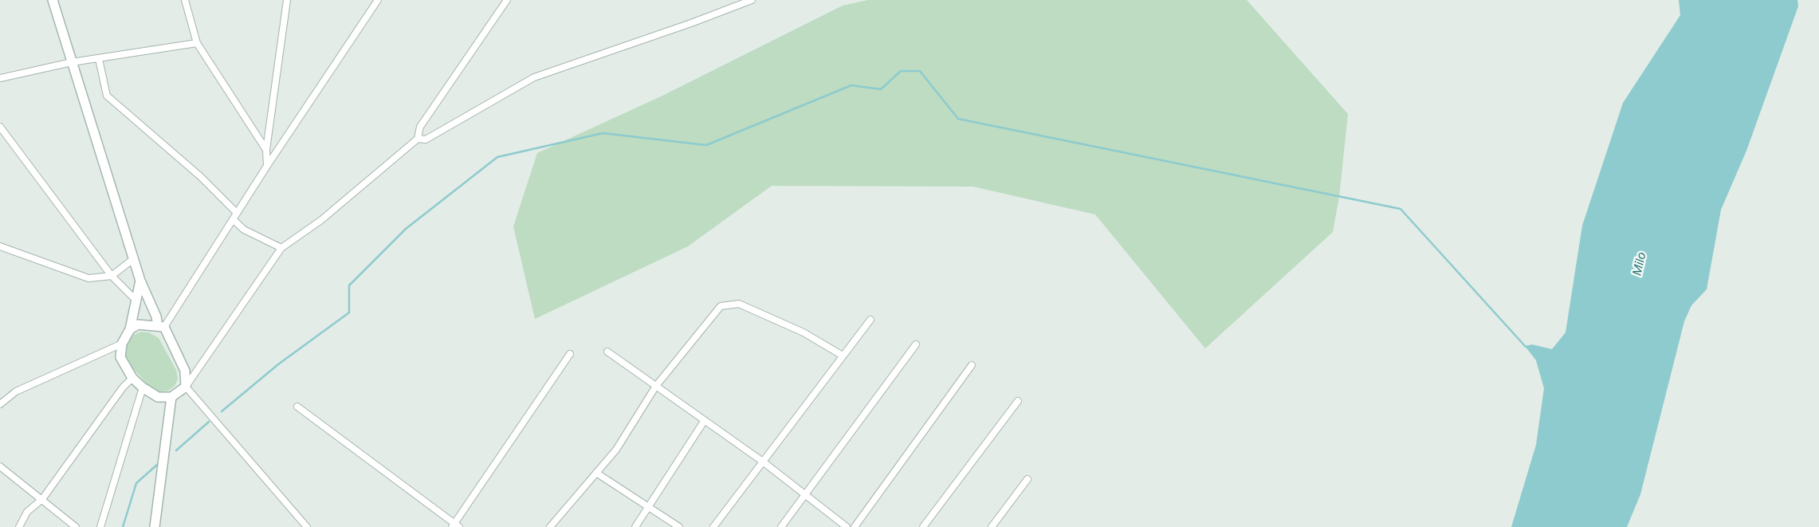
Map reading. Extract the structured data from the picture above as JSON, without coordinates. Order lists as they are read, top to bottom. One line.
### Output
{"water":["Milo"]}
